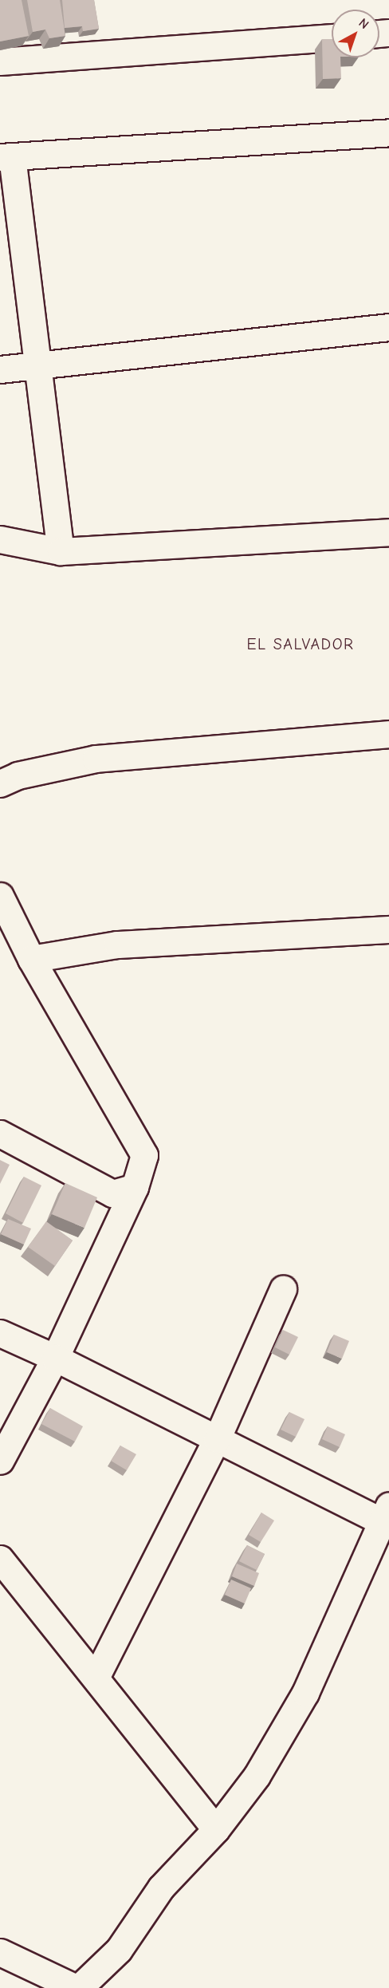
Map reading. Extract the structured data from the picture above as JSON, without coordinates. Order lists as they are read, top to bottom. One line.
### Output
{"districts":["EL SALVADOR"],"north":"top right"}
